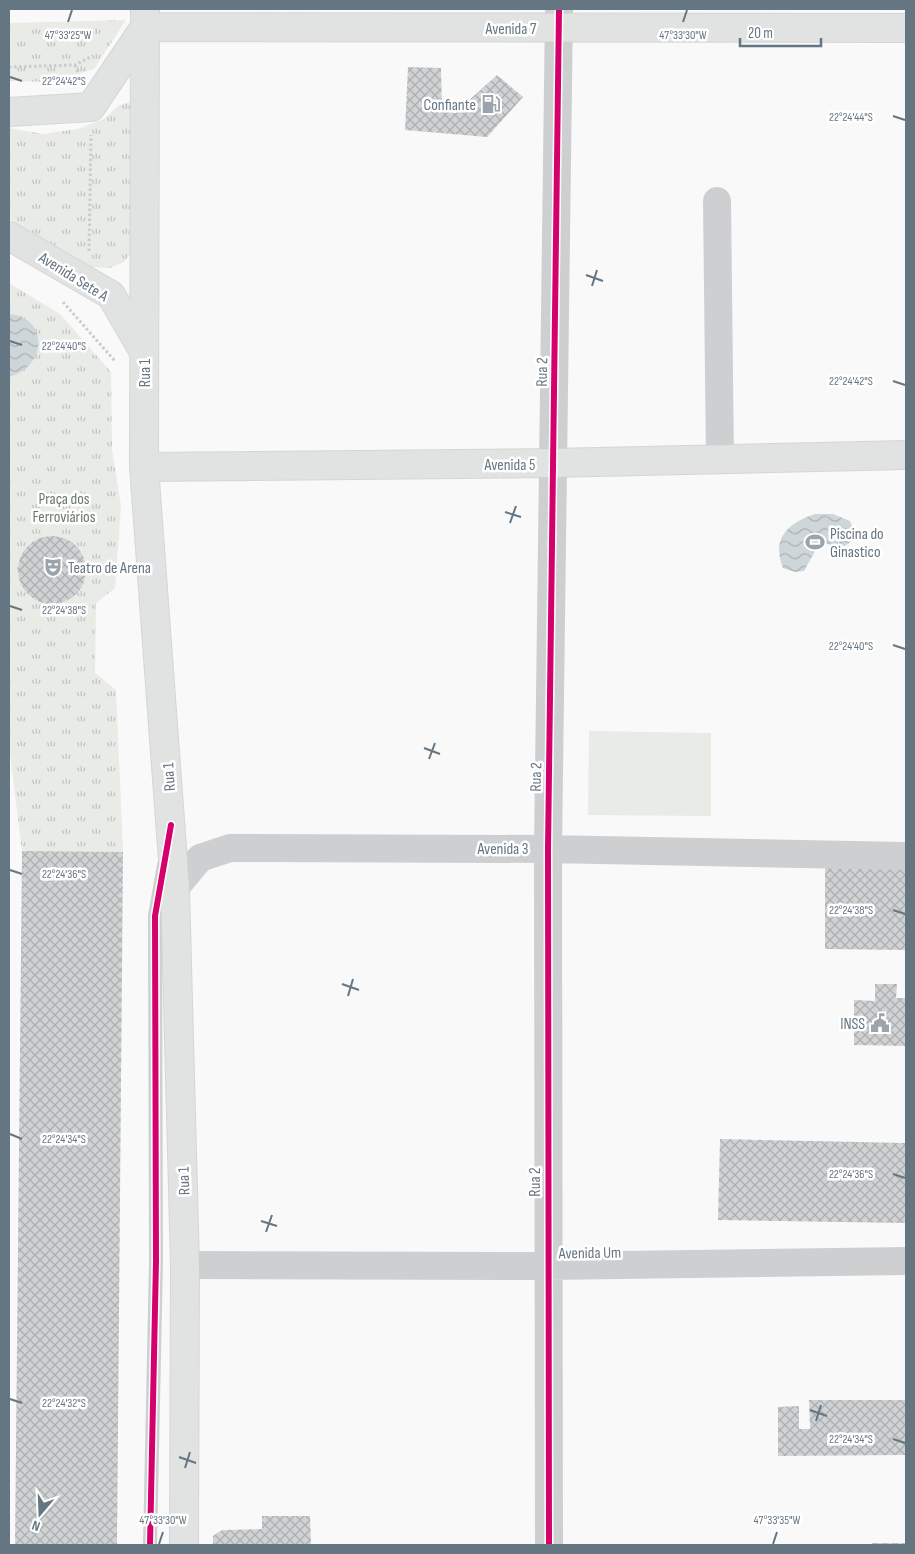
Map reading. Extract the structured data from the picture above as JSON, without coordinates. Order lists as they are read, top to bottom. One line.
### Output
{"streets":{"main road":["Avenida 7","Avenida Sete A","Rua 1","Avenida 5"],"street":["Rua 2","Avenida 3","Avenida Um"]},"crossings":[["Avenida 7","Rua 2"],["Avenida 7","Rua 1"],["Avenida Sete A","Rua 1"],["Rua 2","Avenida 5"],["Rua 2","Avenida 3"],["Rua 2","Avenida Um"],["Rua 1","Avenida 5"],["Rua 1","Avenida 3"],["Rua 1","Avenida Um"]],"parks":["Praça dos Ferroviários"],"places":{"fuel station":["Confiante"],"sports":["Piscina do Ginastico"],"theatre":["Teatro de Arena"],"public building":["INSS"]},"scale_bar":"20 m","north":"bottom","coordinates":["47°33'25\"W","47°33'30\"W","22°24'42\"S","22°24'44\"S","22°24'40\"S","22°24'38\"S","22°24'36\"S","22°24'34\"S","22°24'32\"S","47°33'35\"W"]}
